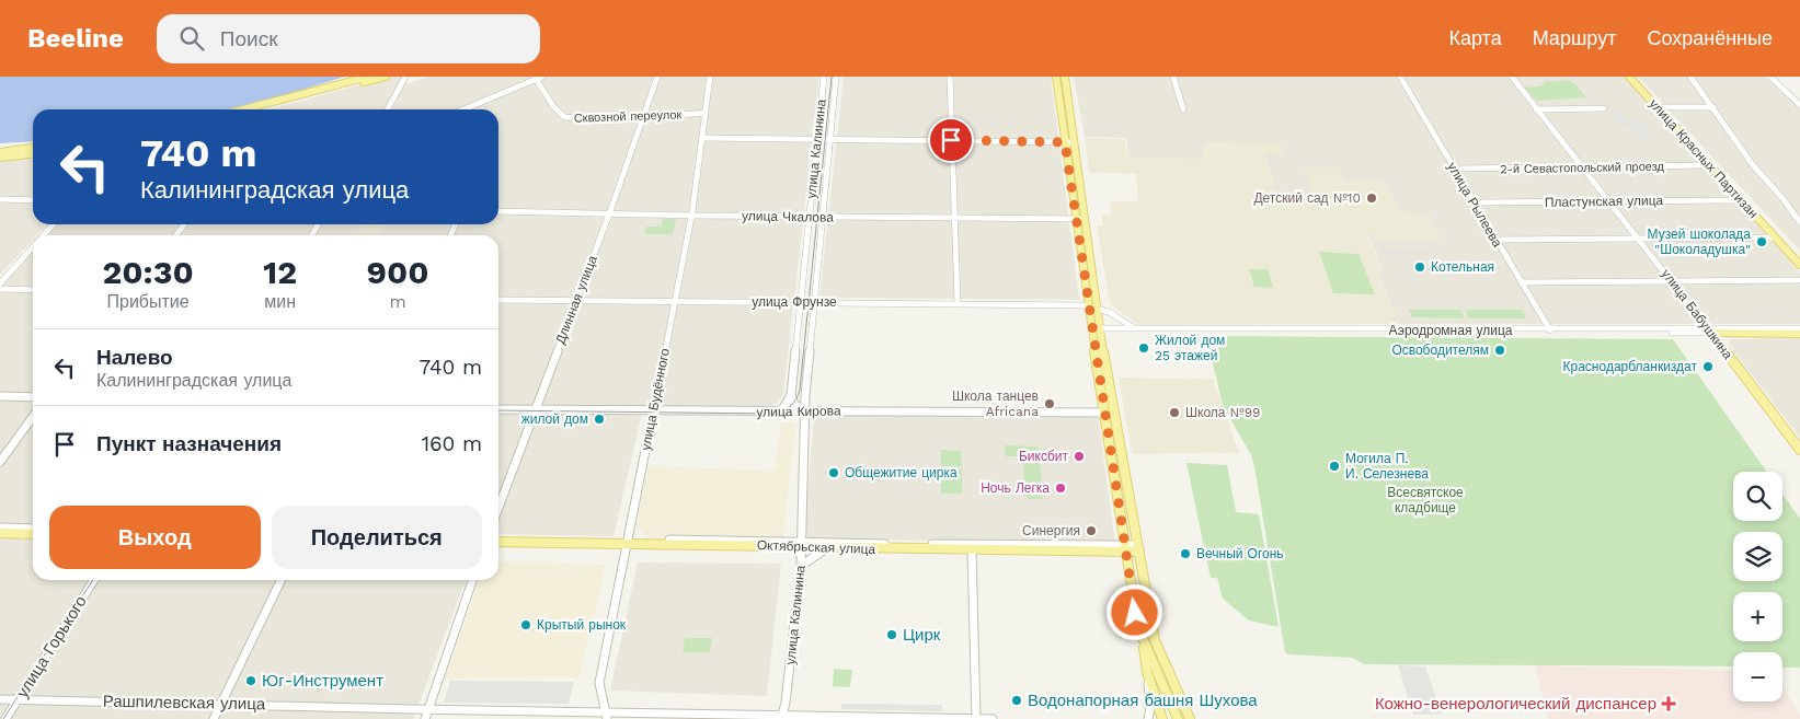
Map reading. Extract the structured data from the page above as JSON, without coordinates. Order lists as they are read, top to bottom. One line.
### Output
{"streets":{"main road":["улица Красных Партизан","улица Бабушкина","Аэродромная улица","Октябрьская улица"],"street":["Сквозной переулок","улица Калинина","2-й Севастопольский проезд","Пластунская улица","улица Рылеева","улица Чкалова","Длинная улица","улица Фрунзе","улица Будённого","улица Кирова","улица Горького","Рашпилевская улица"]},"crossings":[["Сквозной переулок","Длинная улица"],["Сквозной переулок","улица Будённого"],["улица Калинина","улица Чкалова"],["улица Калинина","улица Фрунзе"],["улица Калинина","улица Кирова"],["улица Калинина","Октябрьская улица"],["улица Калинина","Рашпилевская улица"],["улица Красных Партизан","2-й Севастопольский проезд"],["2-й Севастопольский проезд","улица Рылеева"],["2-й Севастопольский проезд","улица Бабушкина"],["Пластунская улица","улица Рылеева"],["Пластунская улица","улица Бабушкина"],["улица Рылеева","Аэродромная улица"],["улица Чкалова","Длинная улица"],["улица Чкалова","улица Будённого"],["Длинная улица","улица Фрунзе"],["Длинная улица","улица Кирова"],["улица Фрунзе","улица Будённого"],["улица Бабушкина","Аэродромная улица"],["улица Будённого","улица Кирова"],["улица Будённого","Октябрьская улица"],["улица Будённого","Рашпилевская улица"],["улица Горького","Рашпилевская улица"]],"parks":["Всесвятское кладбище"],"places":{"other":["Детский сад №10","Музей шоколада \"Шоколадушка\"","Котельная","Жилой дом 25 этажей","Освободителям","Краснодарбланкиздат","Школа танцев Africana","Школа №99","жилой дом","Биксбит","Могила П. И. Селезнева","Общежитие цирка","Ночь Легка","Синергия","Вечный Огонь","Крытый рынок","Цирк","Юг-Инструмент","Водонапорная башня Шухова"],"health":["Кожно-венерологический диспансер"]},"page":{"header":"Beeline","search":"Поиск","nav":["Карта","Маршрут","Сохранённые"],"turn":["740 m","Калининградская улица"],"eta":["20:30","Прибытие","12","мин","900","m"],"list":[{"name":"Налево","note":"Калининградская улица","value":"740 m"},{"name":"Пункт назначения","value":"160 m"}],"map_buttons":["+","−"],"buttons":["Выход","Поделиться"]}}
